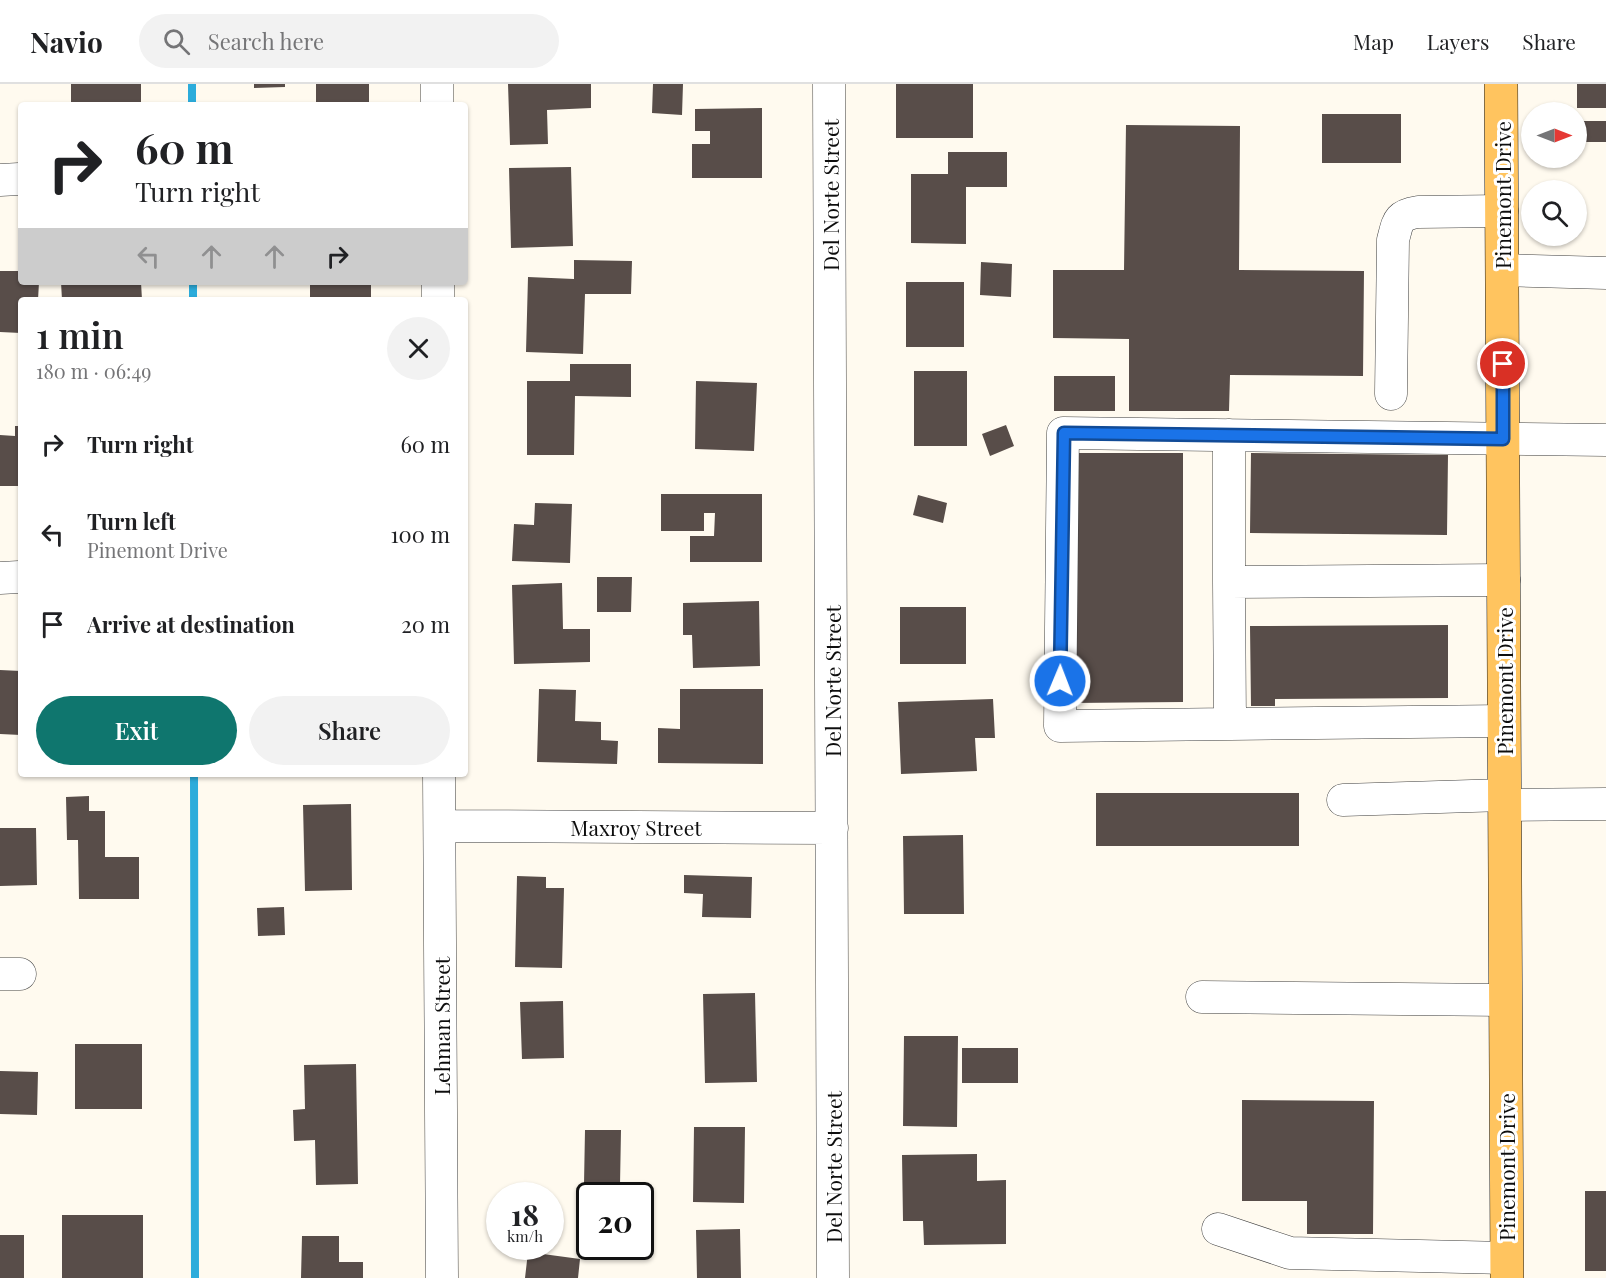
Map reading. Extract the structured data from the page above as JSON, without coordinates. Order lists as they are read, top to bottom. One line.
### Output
{"streets":{"main road":["Pinemont Drive"],"street":["Del Norte Street","Maxroy Street","Lehman Street"]},"crossings":[["Del Norte Street","Maxroy Street"],["Maxroy Street","Lehman Street"]],"north":"right","page":{"header":"Navio","search":"Search here","nav":["Map","Layers","Share"],"turn":["60 m","Turn right"],"heading":["1 min","180 m · 06:49"],"list":[{"name":"Turn right","value":"60 m"},{"name":"Turn left","note":"Pinemont Drive","value":"100 m"},{"name":"Arrive at destination","value":"20 m"}],"buttons":["Exit","Share"],"speed":"18 km/h","limit":"20"}}
